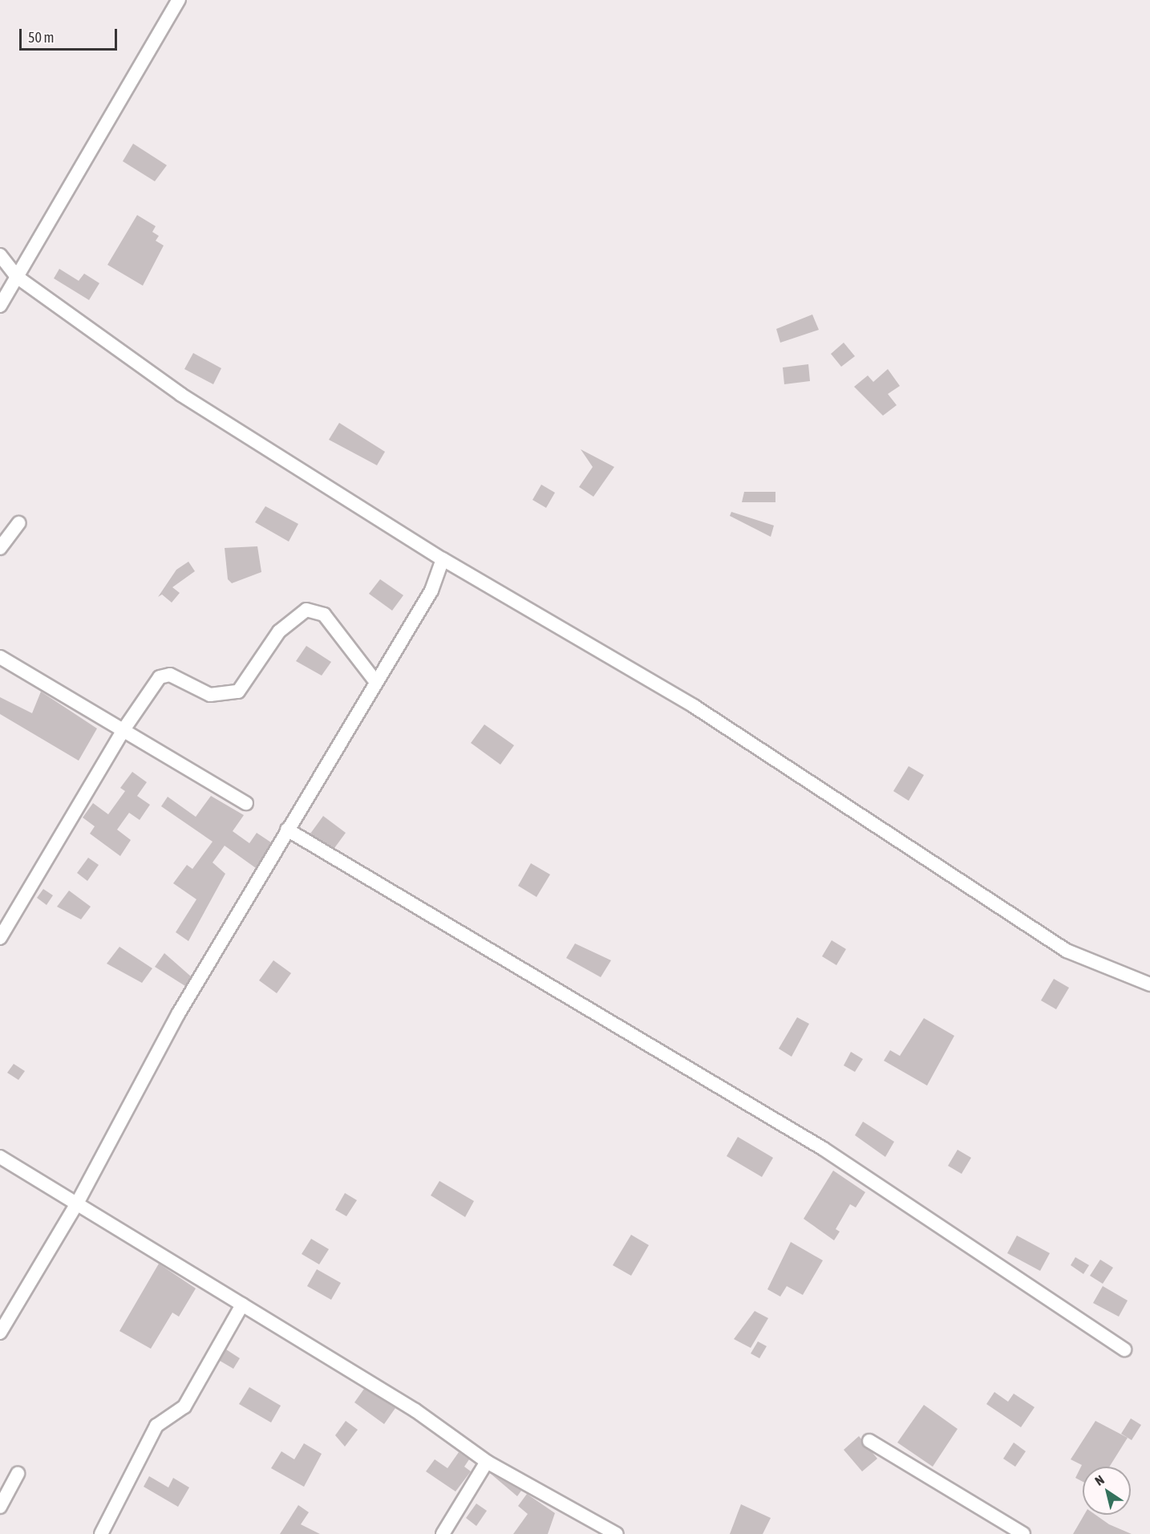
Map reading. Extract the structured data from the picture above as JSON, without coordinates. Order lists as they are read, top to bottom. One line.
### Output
{"scale_bar":"50 m","north":"top left"}
